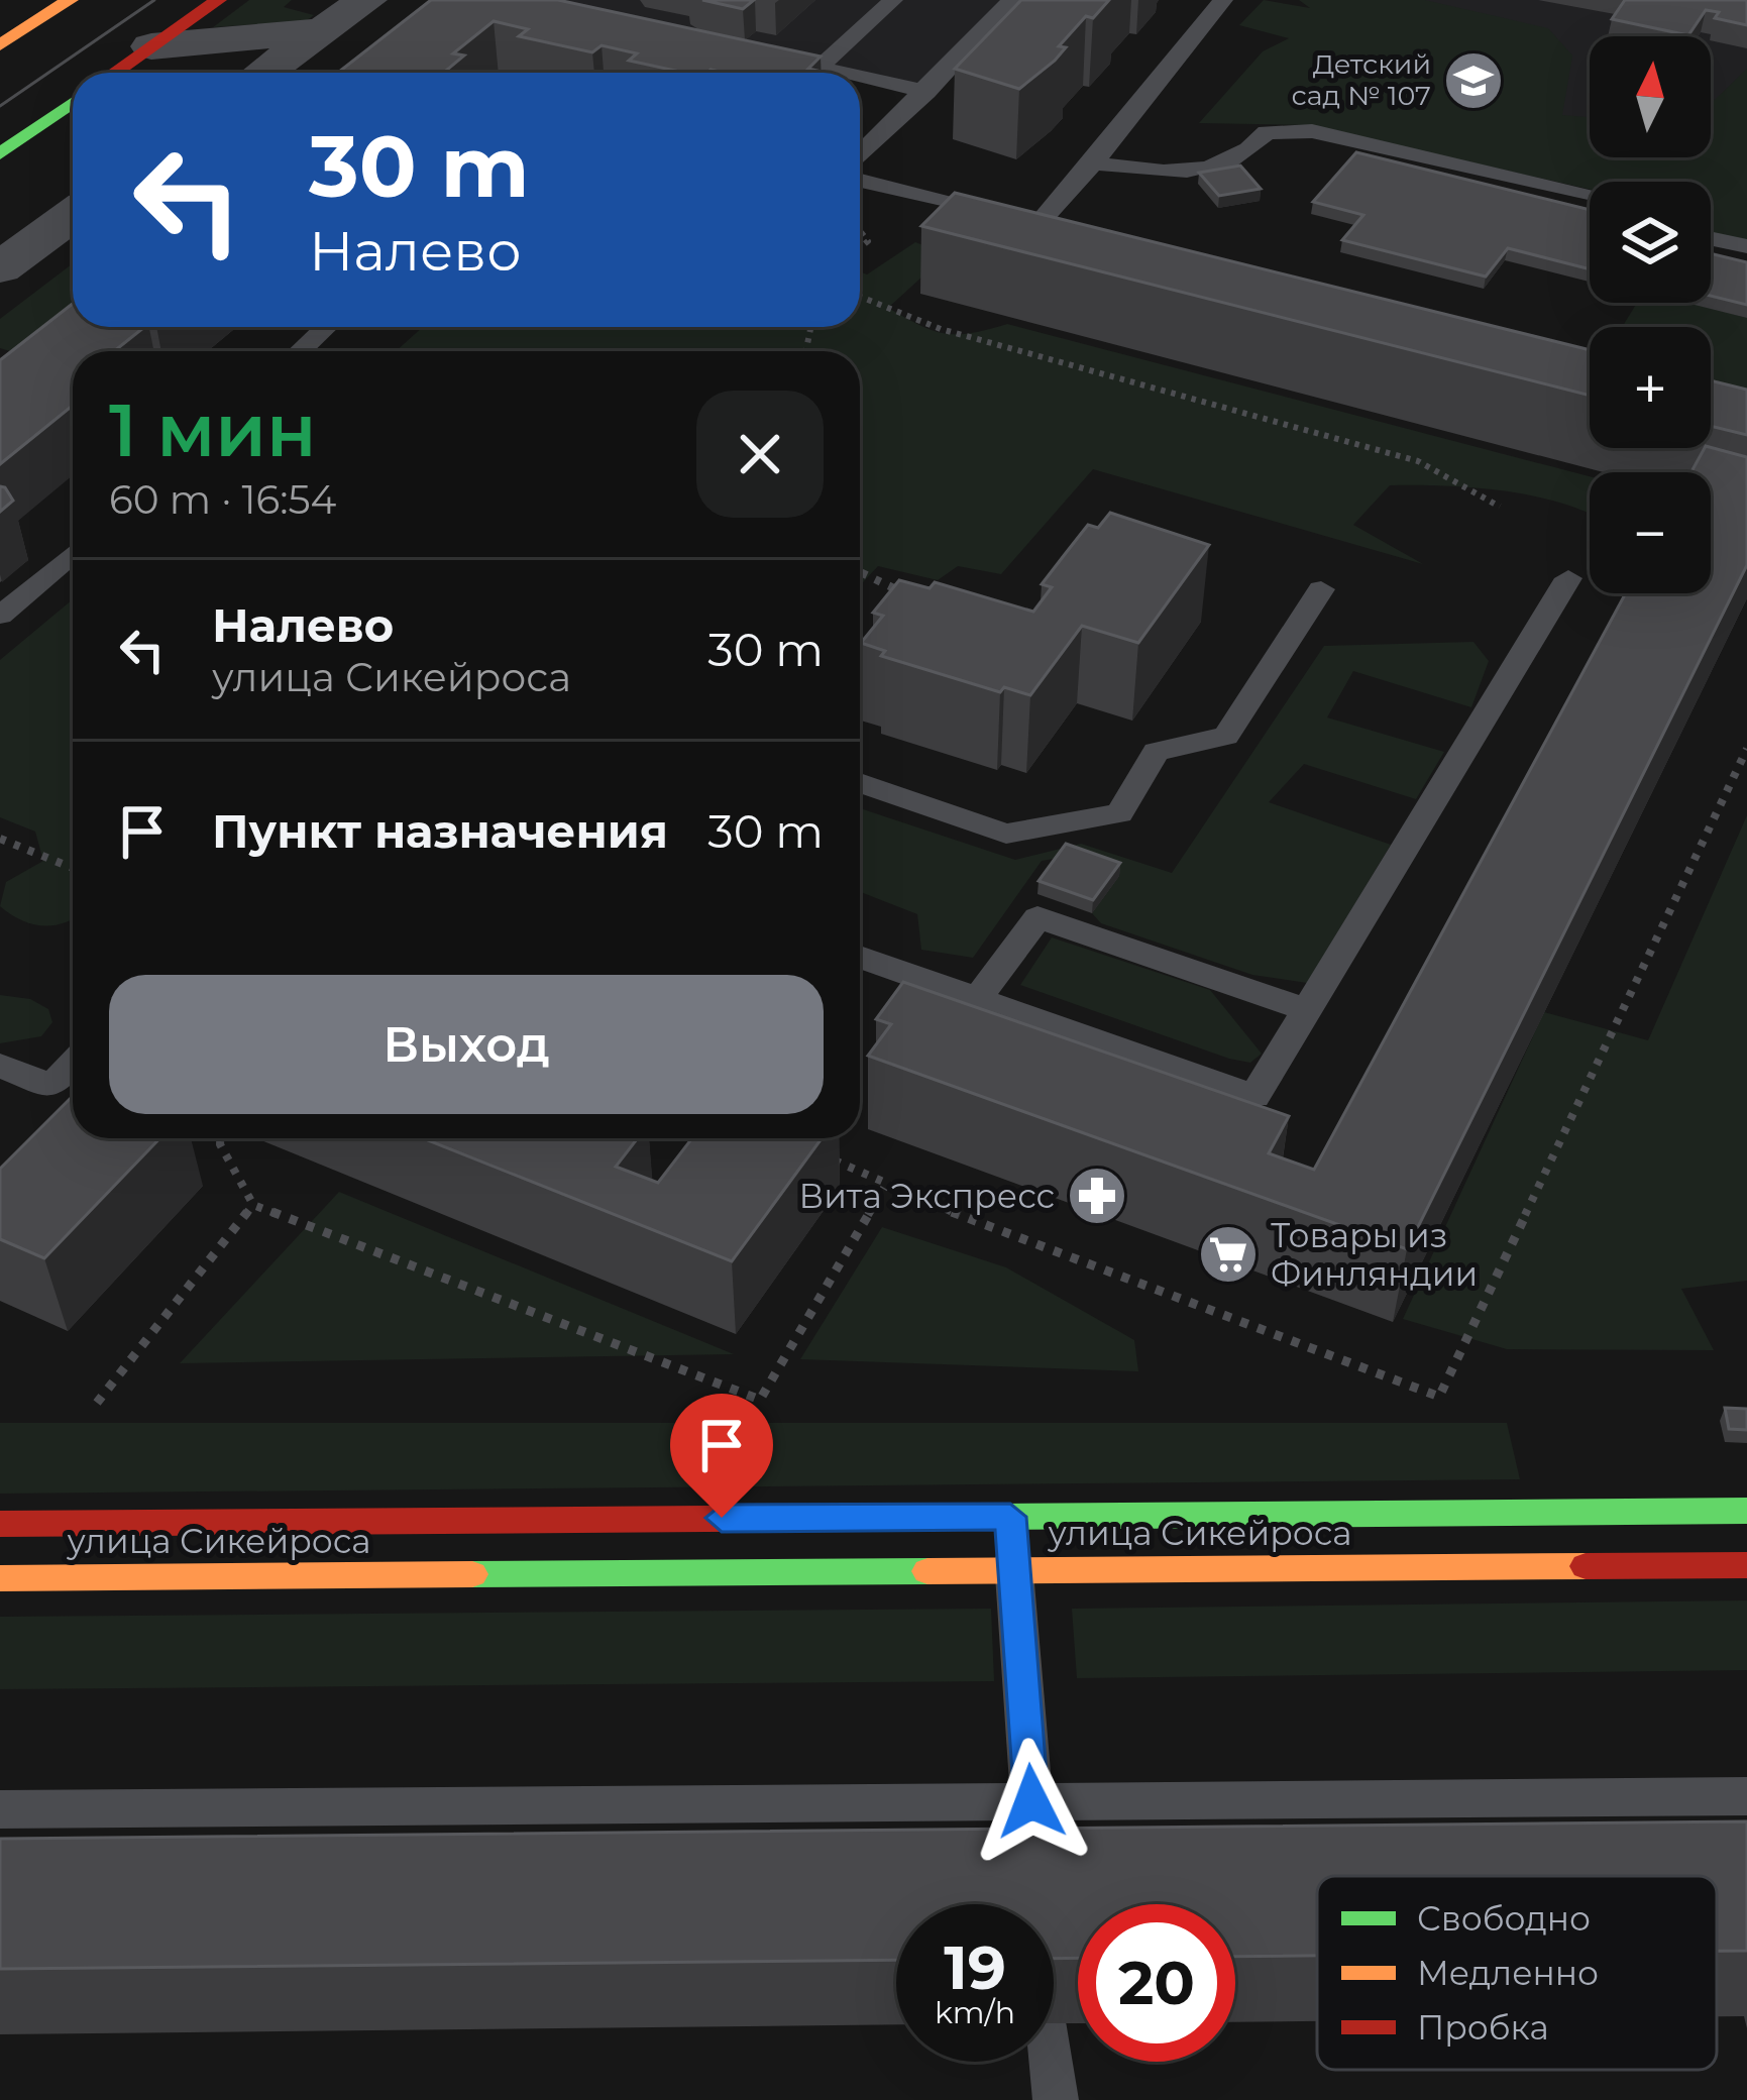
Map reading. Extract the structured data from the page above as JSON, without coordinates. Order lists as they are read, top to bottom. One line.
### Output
{"streets":{"street":["улица Сикейроса"]},"places":{"school or university":["Детский сад № 107"],"pharmacy":["Вита Экспресс"],"supermarket":["Товары из Финляндии"]},"legend":["Свободно","Медленно","Пробка"],"north":"top","page":{"map_buttons":["+","−"],"turn":["30 m","Налево"],"heading":["1 мин","60 m · 16:54"],"list":[{"name":"Налево","note":"улица Сикейроса","value":"30 m"},{"name":"Пункт назначения","value":"30 m"}],"buttons":"Выход","speed":"19 km/h","limit":"20"}}
